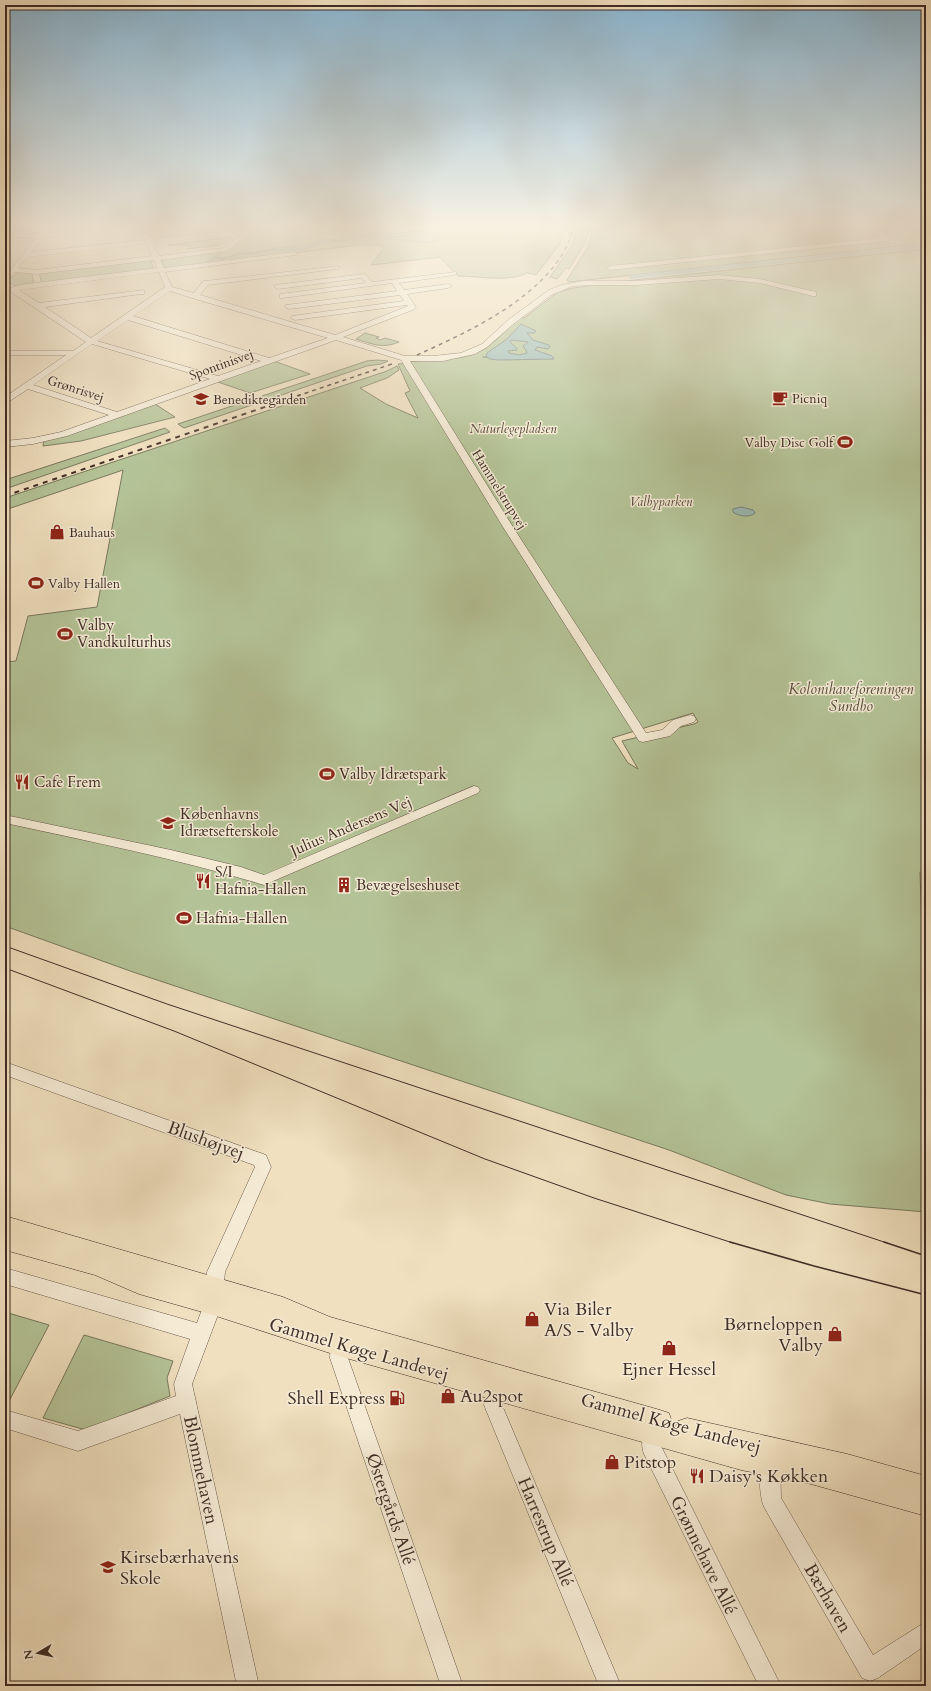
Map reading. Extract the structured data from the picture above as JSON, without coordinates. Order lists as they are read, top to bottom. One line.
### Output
{"streets":{"main road":["Gammel Køge Landevej"],"street":["Spontinisvej","Grønrisvej","Hammelstrupvej","Julius Andersens Vej","Blushøjvej","Blommehaven","Østergårds Allé","Harrestrup Allé","Grønnehave Allé","Bærhaven"]},"crossings":[["Spontinisvej","Grønrisvej"],["Blushøjvej","Gammel Køge Landevej"],["Blushøjvej","Blommehaven"],["Gammel Køge Landevej","Blommehaven"],["Gammel Køge Landevej","Østergårds Allé"],["Gammel Køge Landevej","Harrestrup Allé"],["Gammel Køge Landevej","Grønnehave Allé"],["Gammel Køge Landevej","Bærhaven"]],"parks":["Naturlegepladsen","Valbyparken","Kolonihaveforeningen Sundbo"],"places":{"cafe":["Picniq"],"school or university":["Benediktegården","Københavns Idrætsefterskole","Kirsebærhavens Skole"],"sports":["Valby Disc Golf","Valby Hallen","Valby Vandkulturhus","Valby Idrætspark","Hafnia-Hallen"],"shop":["Bauhaus","Via Biler A/S - Valby","Børneloppen Valby","Ejner Hessel","Au2spot","Pitstop"],"restaurant":["Cafe Frem","S/I Hafnia-Hallen","Daisy's Køkken"],"building":["Bevægelseshuset"],"fuel station":["Shell Express"]},"north":"left"}
